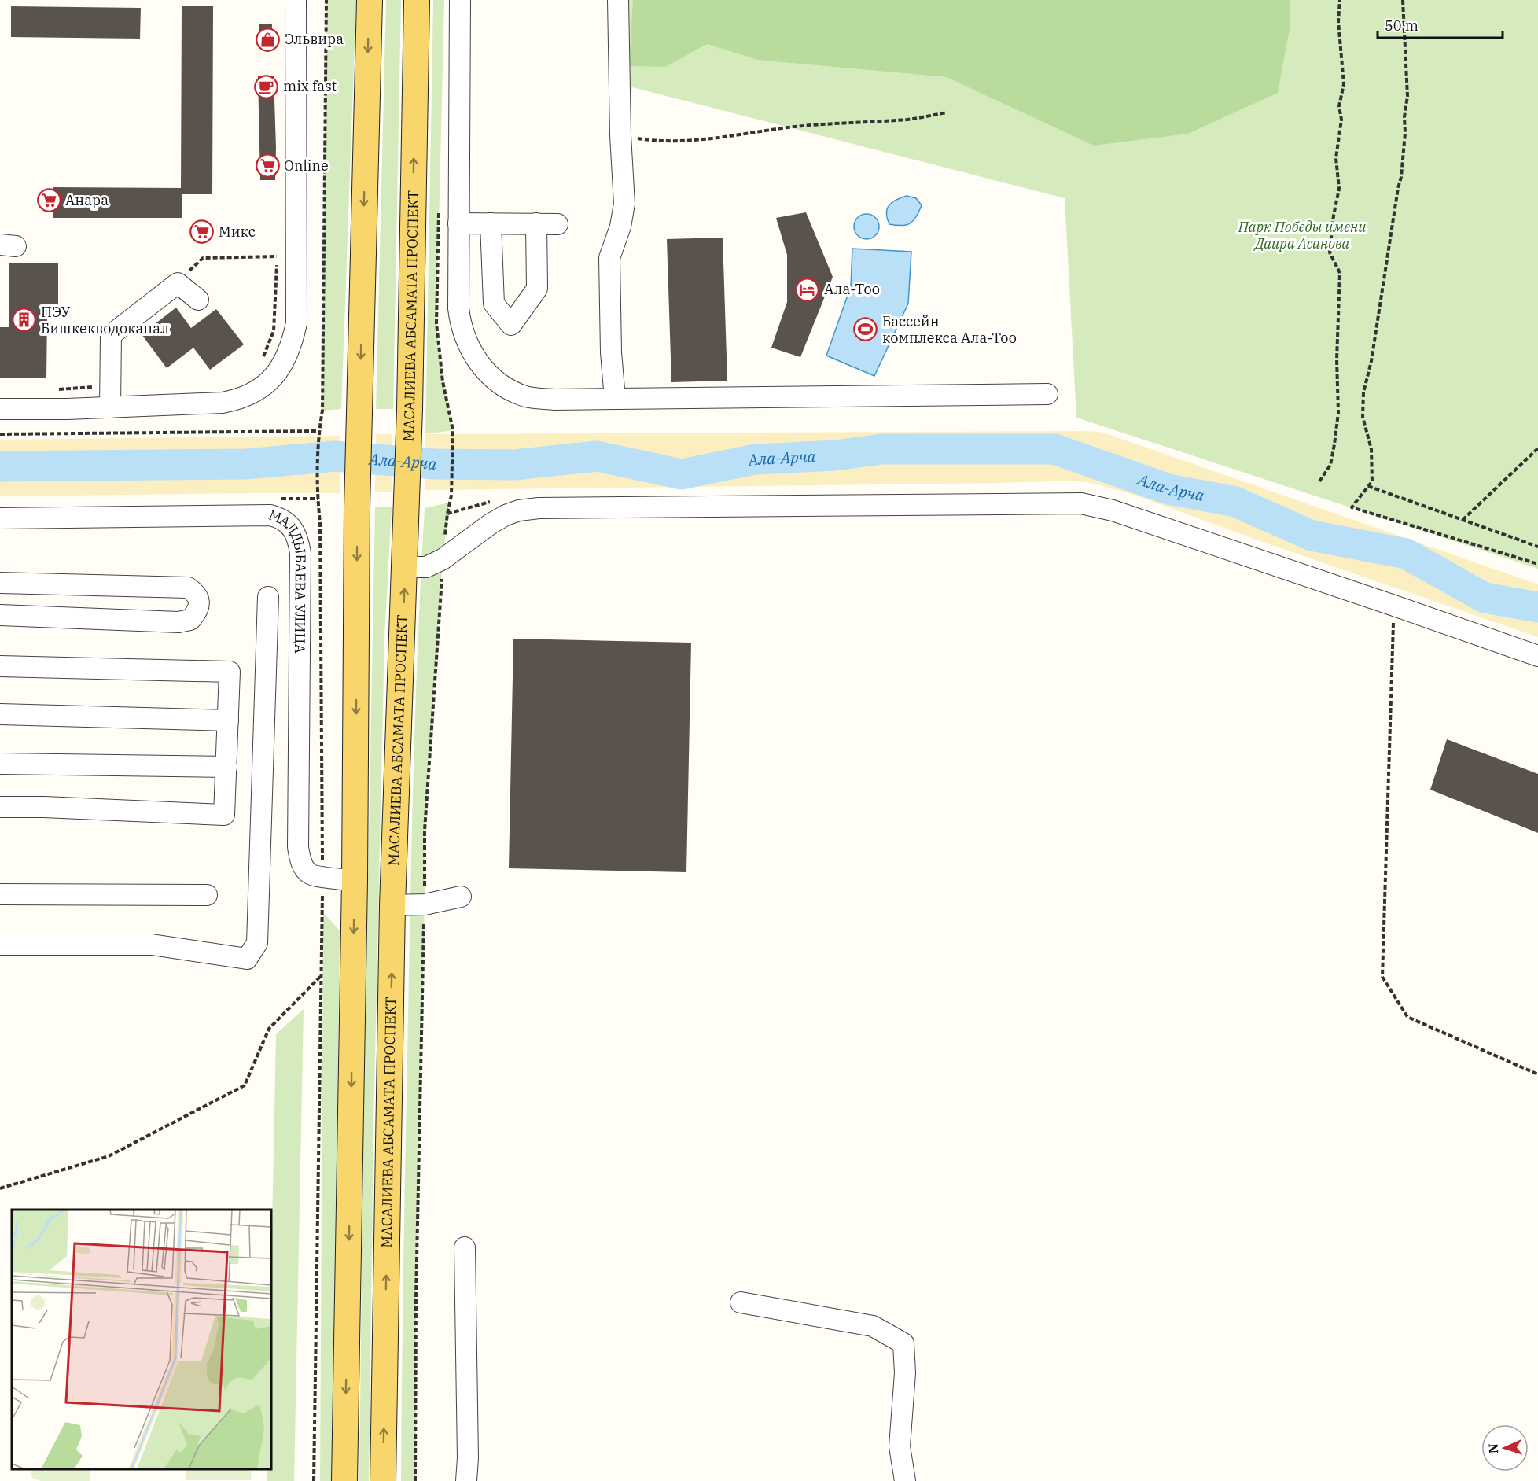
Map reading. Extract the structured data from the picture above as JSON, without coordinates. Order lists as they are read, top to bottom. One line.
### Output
{"streets":{"main road":["МАСАЛИЕВА АБСАМАТА ПРОСПЕКТ"],"street":["МАЛДЫБАЕВА УЛИЦА"]},"water":["Ала-Арча"],"parks":["Парк Победы имени Даира Асанова"],"places":{"shop":["Эльвира"],"cafe":["mix fast"],"supermarket":["Online","Анара","Микс"],"hotel":["Ала-Тоо"],"building":["ПЭУ Бишкекводоканал"],"sports":["Бассейн комплекса Ала-Тоо"]},"scale_bar":"50 m","north":"left"}
